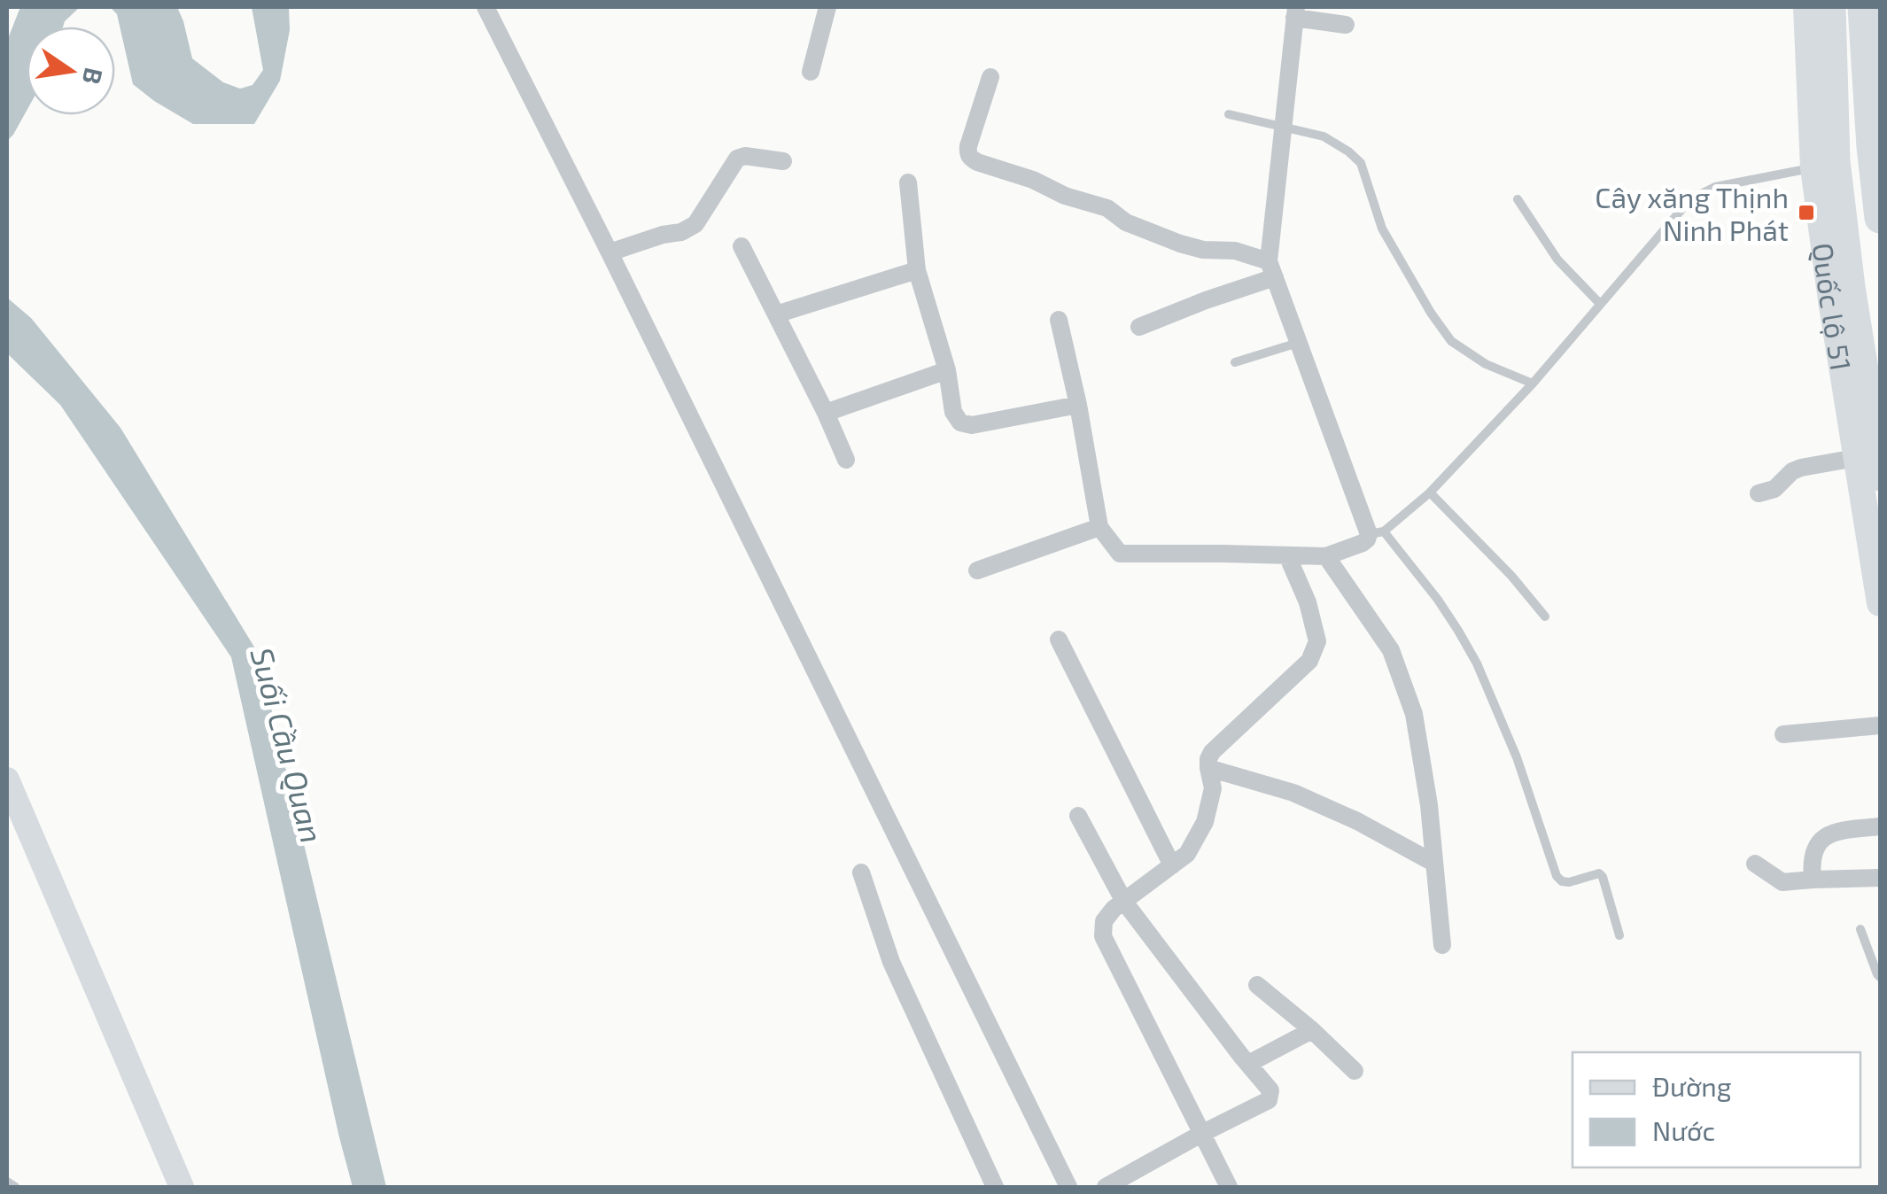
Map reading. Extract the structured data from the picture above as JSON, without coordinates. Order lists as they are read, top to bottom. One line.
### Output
{"streets":{"highway":["Quốc lộ 51"]},"water":["Suối Cầu Quan"],"places":{"transit":["Cây xăng Thịnh Ninh Phát"]},"legend":["Đường","Nước"],"north":"right"}
